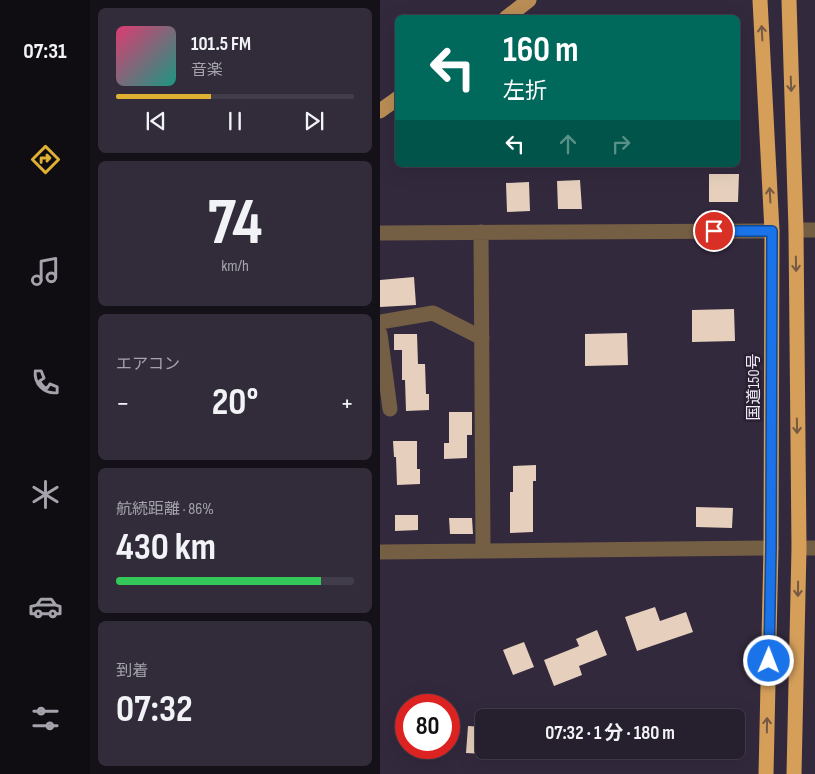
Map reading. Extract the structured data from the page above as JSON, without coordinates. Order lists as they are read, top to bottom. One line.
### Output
{"streets":{"highway":["国道150号"]},"page":{"tabs":"07:31","turn":["160 m","左折"],"song":["101.5 FM","音楽"],"tile":[["74","km/h"],"エアコン",["航続距離 · 86%","430 km"],["到着","07:32"]],"heat":["−","20°","+"],"limit":"80","trip":"07:32 · 1 分 · 180 m"}}
